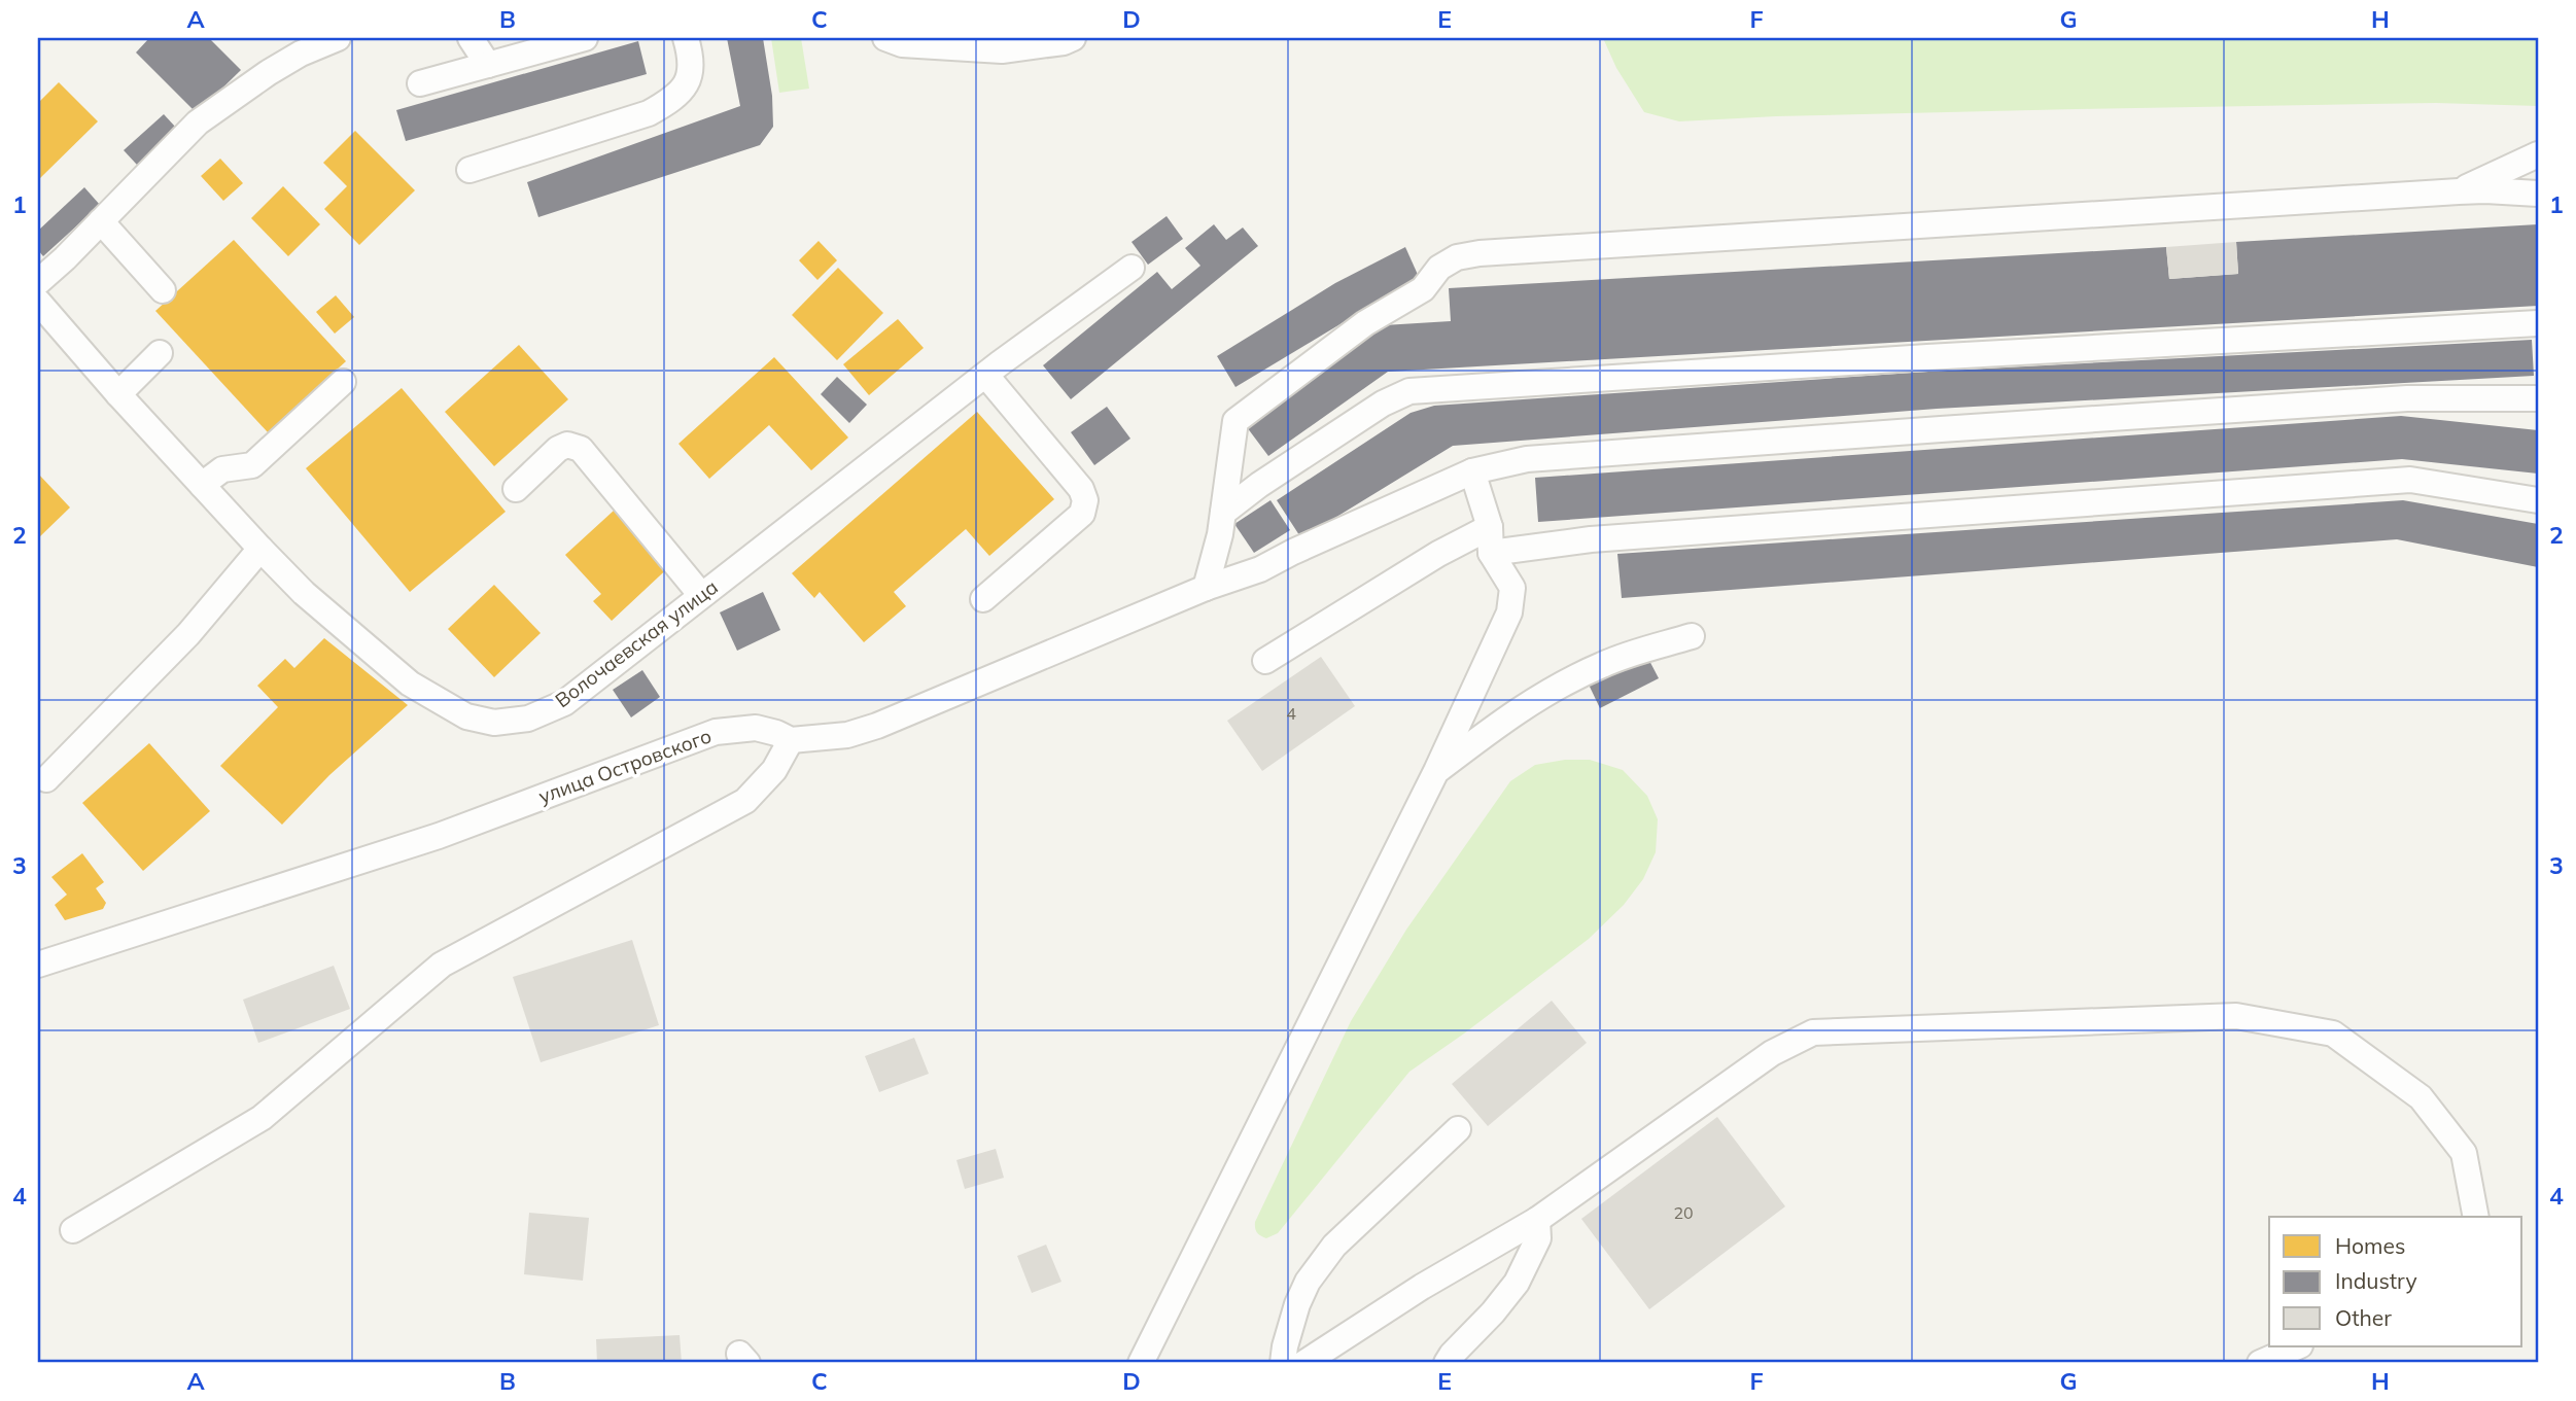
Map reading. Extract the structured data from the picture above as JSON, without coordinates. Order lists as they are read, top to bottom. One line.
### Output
{"streets":{"lane":["Волочаевская улица","улица Островского"]},"house_numbers":["4","20"],"legend":["Homes","Industry","Other"],"grid":{"columns":["A","B","C","D","E","F","G","H"],"rows":["1","2","3","4"]}}
